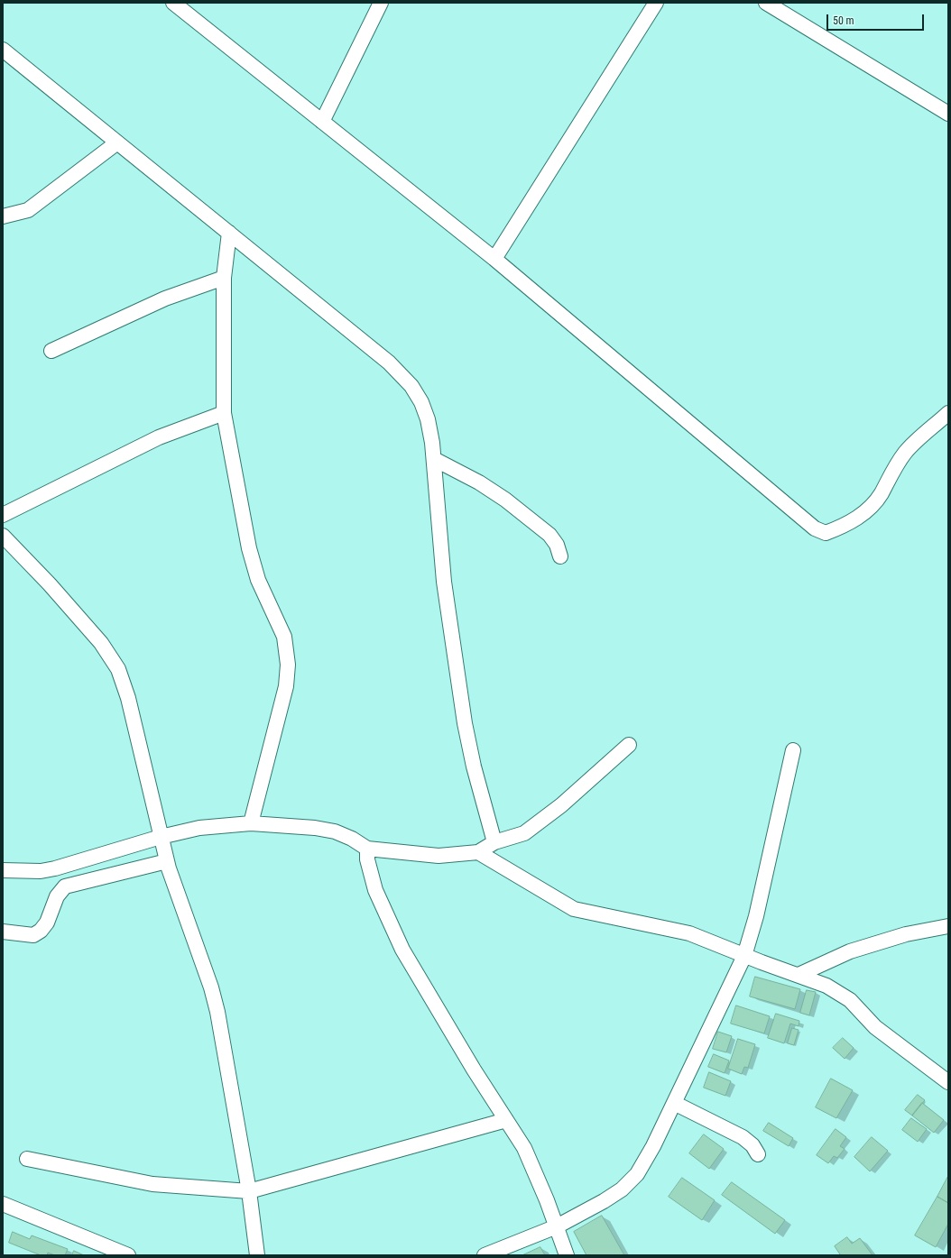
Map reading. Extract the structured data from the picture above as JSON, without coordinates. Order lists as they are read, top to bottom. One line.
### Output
{"scale_bar":"50 m"}
